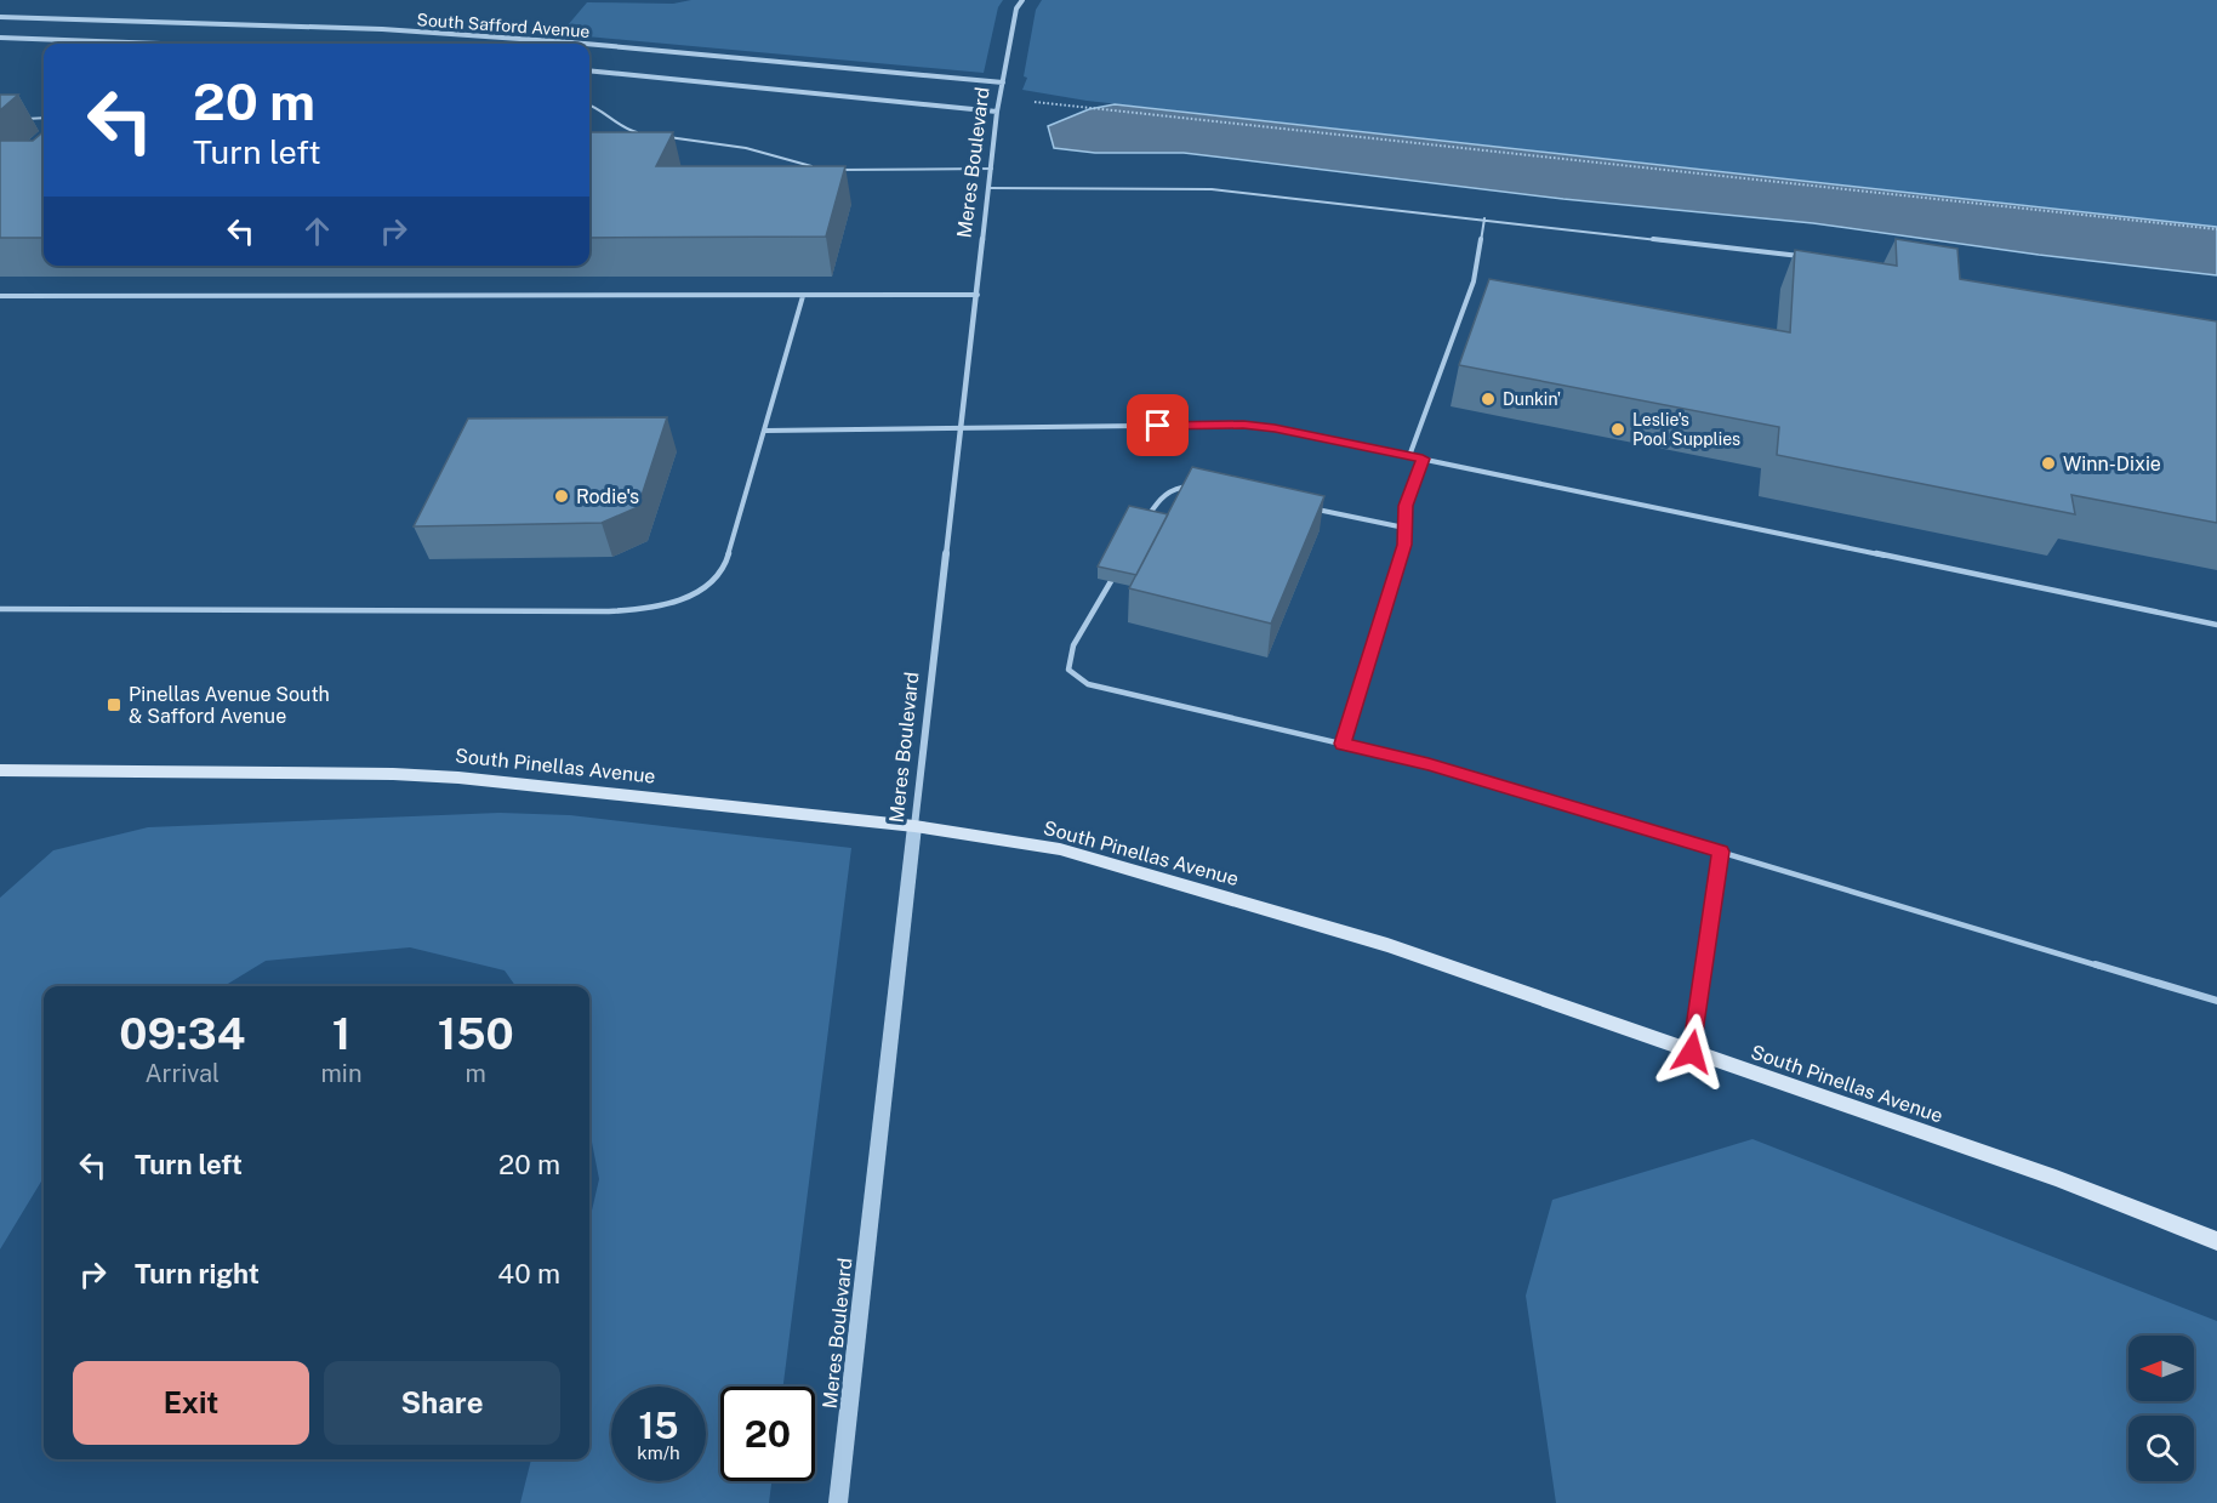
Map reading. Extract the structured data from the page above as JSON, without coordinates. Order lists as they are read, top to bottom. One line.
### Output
{"streets":{"main road":["South Pinellas Avenue"],"street":["South Safford Avenue","Meres Boulevard"]},"crossings":[["South Safford Avenue","Meres Boulevard"],["Meres Boulevard","South Pinellas Avenue"]],"places":{"other":["Dunkin'","Leslie's Pool Supplies","Winn-Dixie","Rodie's"],"transit":["Pinellas Avenue South & Safford Avenue"]},"north":"left","page":{"turn":["20 m","Turn left"],"eta":["09:34","Arrival","1","min","150","m"],"list":[{"name":"Turn left","value":"20 m"},{"name":"Turn right","value":"40 m"}],"buttons":["Exit","Share"],"speed":"15 km/h","limit":"20"}}
